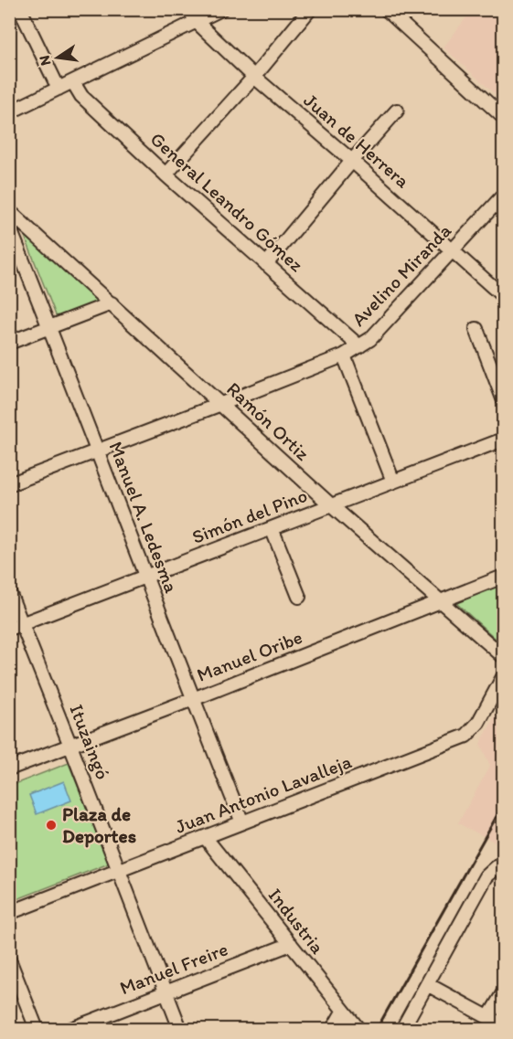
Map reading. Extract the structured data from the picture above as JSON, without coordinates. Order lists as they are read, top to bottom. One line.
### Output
{"streets":{"street":["Juan de Herrera","General Leandro Gómez","Avelino Miranda","Ramón Ortiz","Simón del Pino","Manuel A. Ledesma","Manuel Oribe","Ituzaingó","Juan Antonio Lavalleja","Industria","Manuel Freire"]},"crossings":[["Juan de Herrera","Avelino Miranda"],["General Leandro Gómez","Avelino Miranda"],["Avelino Miranda","Ramón Ortiz"],["Avelino Miranda","Manuel A. Ledesma"],["Ramón Ortiz","Simón del Pino"],["Ramón Ortiz","Manuel Oribe"],["Simón del Pino","Manuel A. Ledesma"],["Simón del Pino","Ituzaingó"],["Manuel A. Ledesma","Manuel Oribe"],["Manuel A. Ledesma","Juan Antonio Lavalleja"],["Manuel Oribe","Ituzaingó"],["Ituzaingó","Juan Antonio Lavalleja"],["Ituzaingó","Manuel Freire"],["Juan Antonio Lavalleja","Industria"],["Industria","Manuel Freire"]],"places":["Plaza de Deportes"],"north":"left"}
